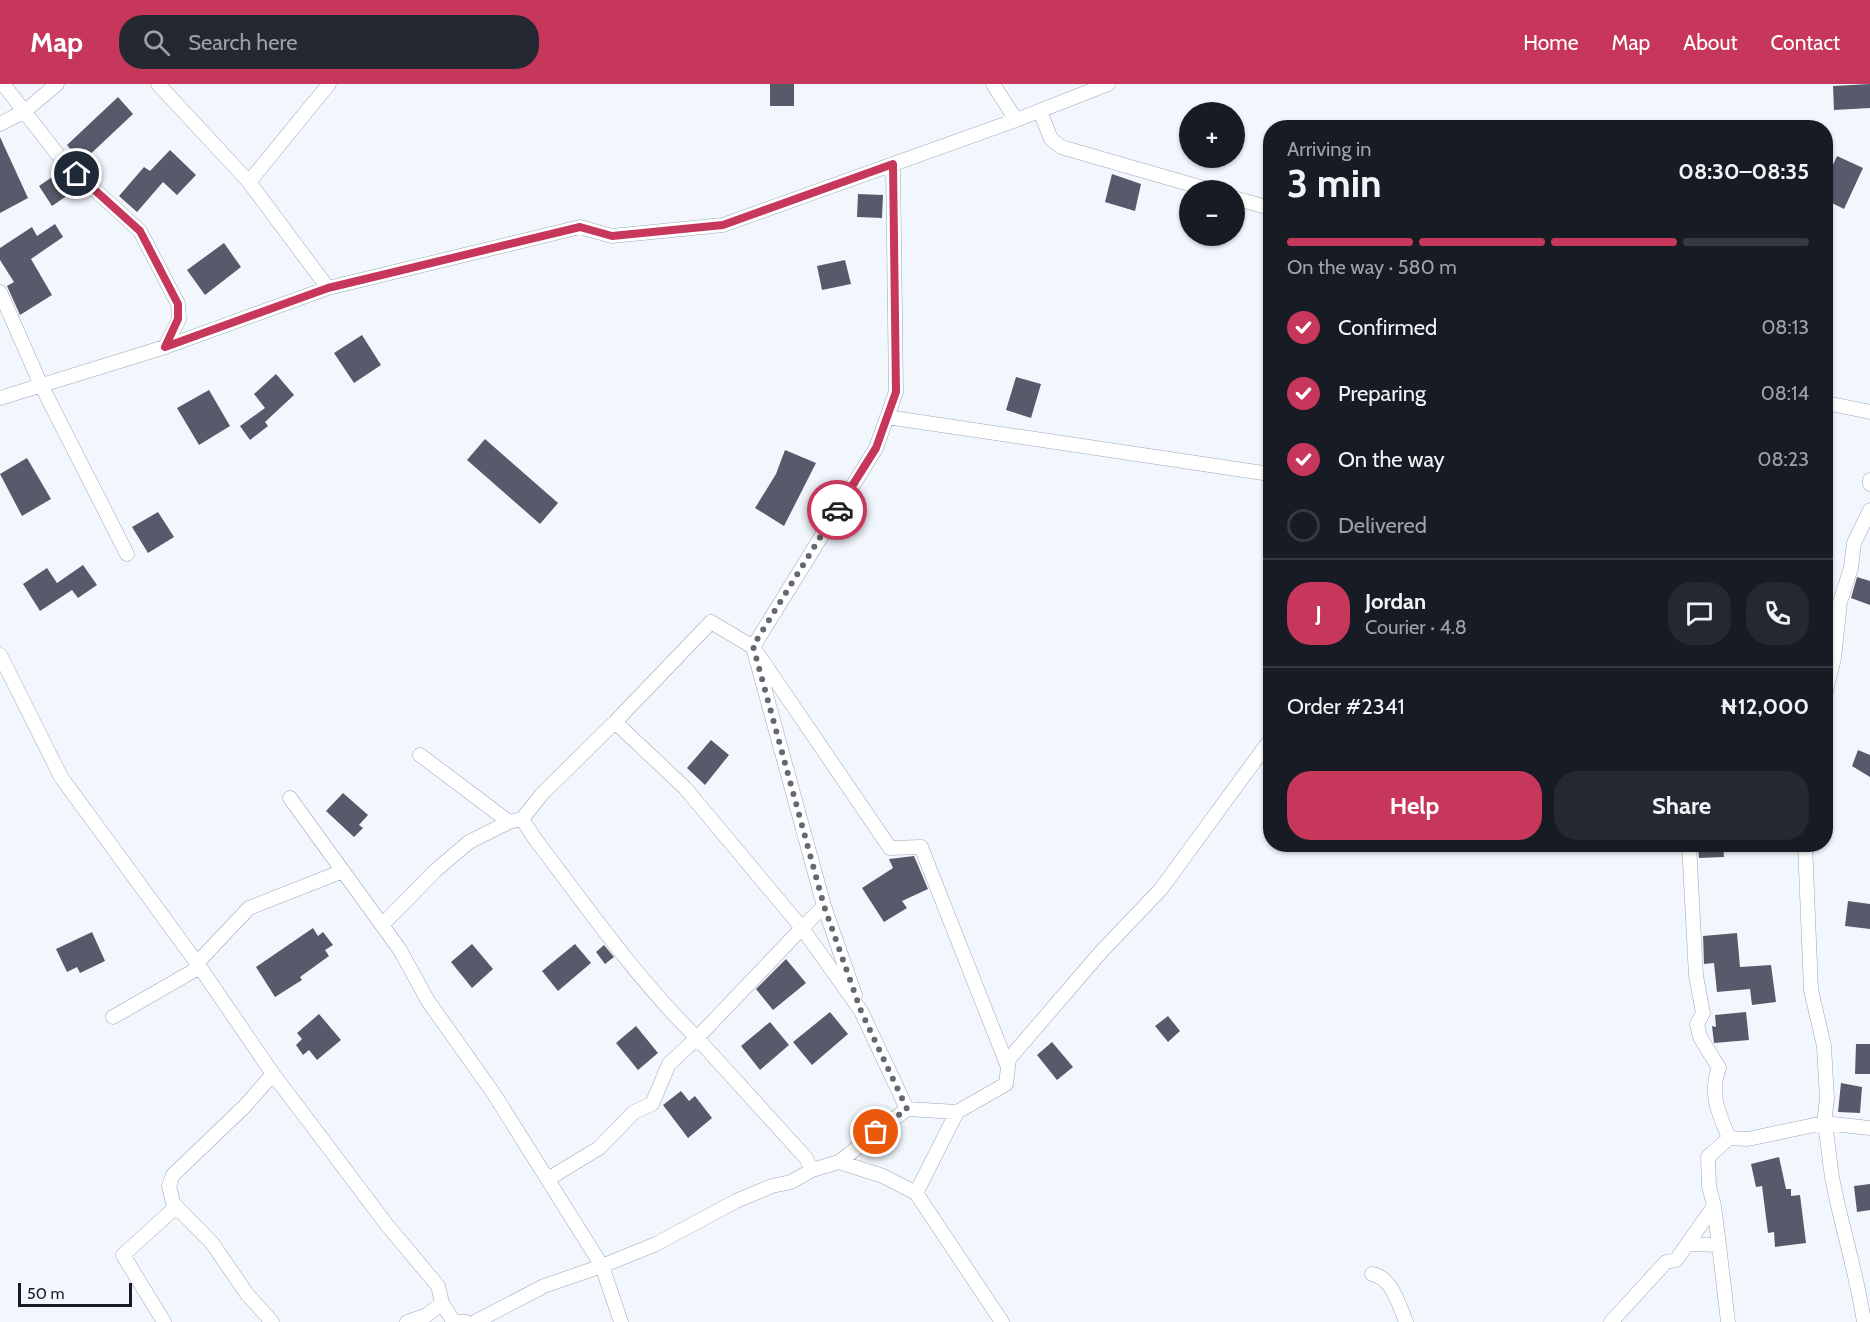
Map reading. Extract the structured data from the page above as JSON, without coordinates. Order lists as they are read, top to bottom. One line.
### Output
{"scale_bar":"50 m","page":{"header":"Map","search":"Search here","nav":["Home","Map","About","Contact"],"map_buttons":["+","−"],"heading":["3 min","Arriving in","08:30–08:35"],"panel":["Jordan","Courier · 4.8","Order #2341","₦12,000"],"bar":"On the way · 580 m","list":[["Confirmed","08:13"],["Preparing","08:14"],["On the way","08:23"],"Delivered"],"round":"J","buttons":["Help","Share"],"scale":"50 m"}}
